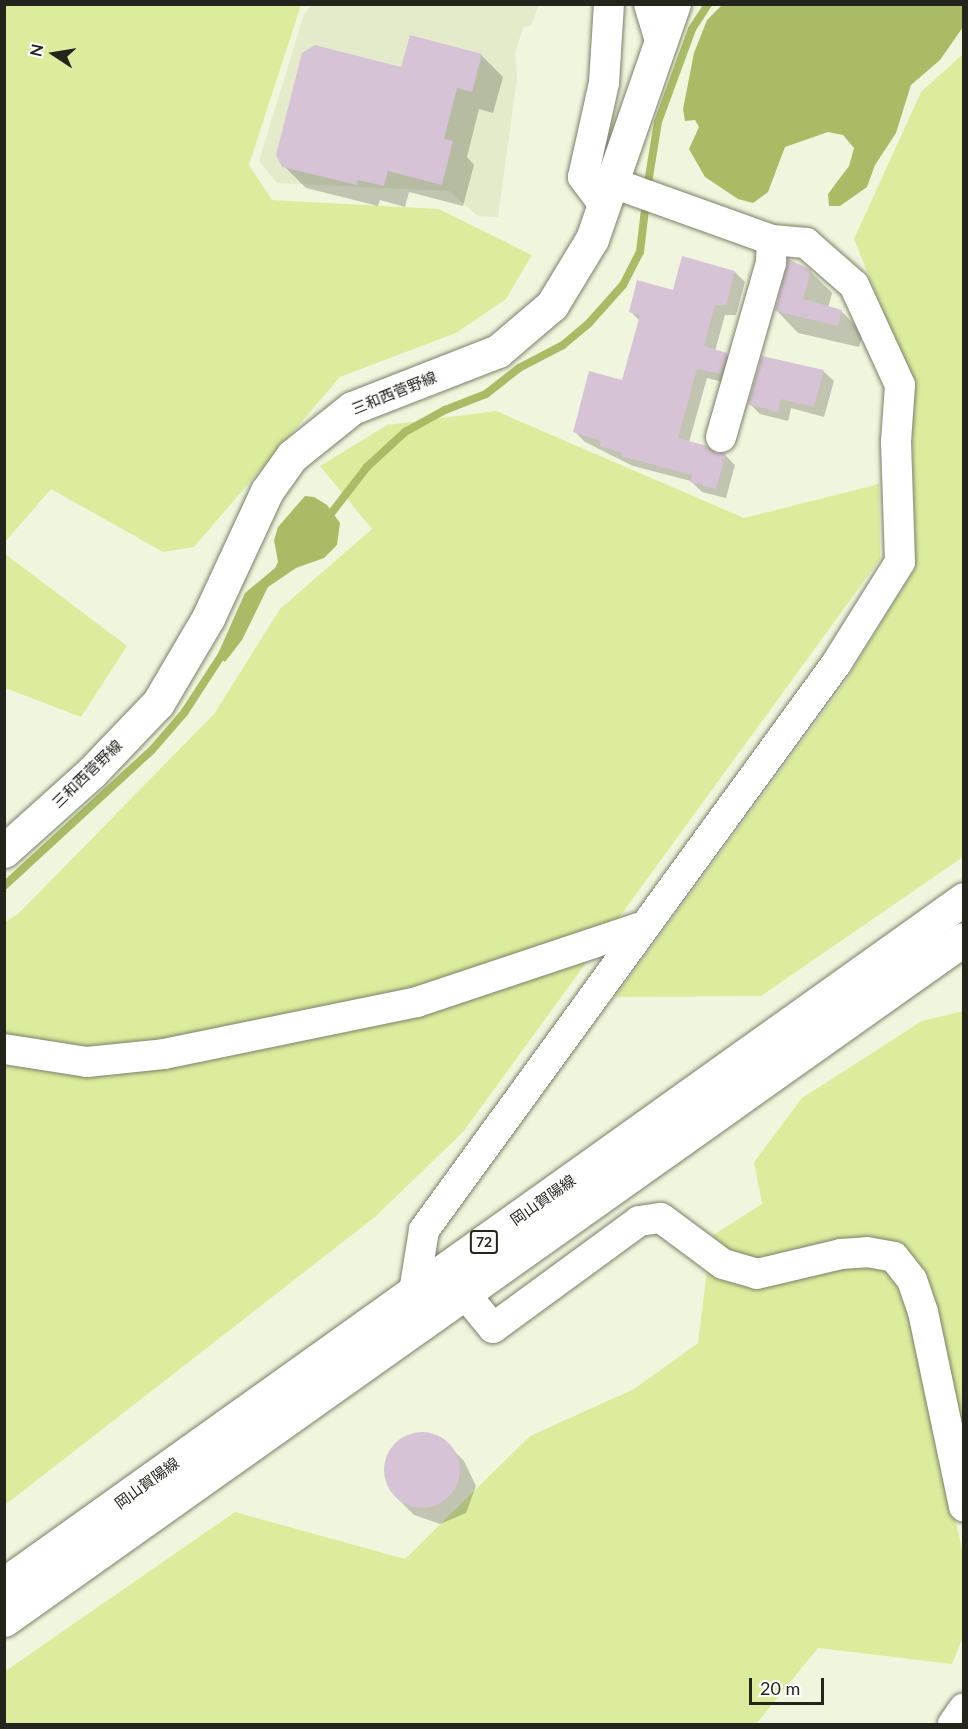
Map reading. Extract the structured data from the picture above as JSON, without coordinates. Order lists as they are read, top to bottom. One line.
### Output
{"streets":{"main road":["三和西菅野線","岡山賀陽線","72"]},"scale_bar":"20 m","north":"left"}
